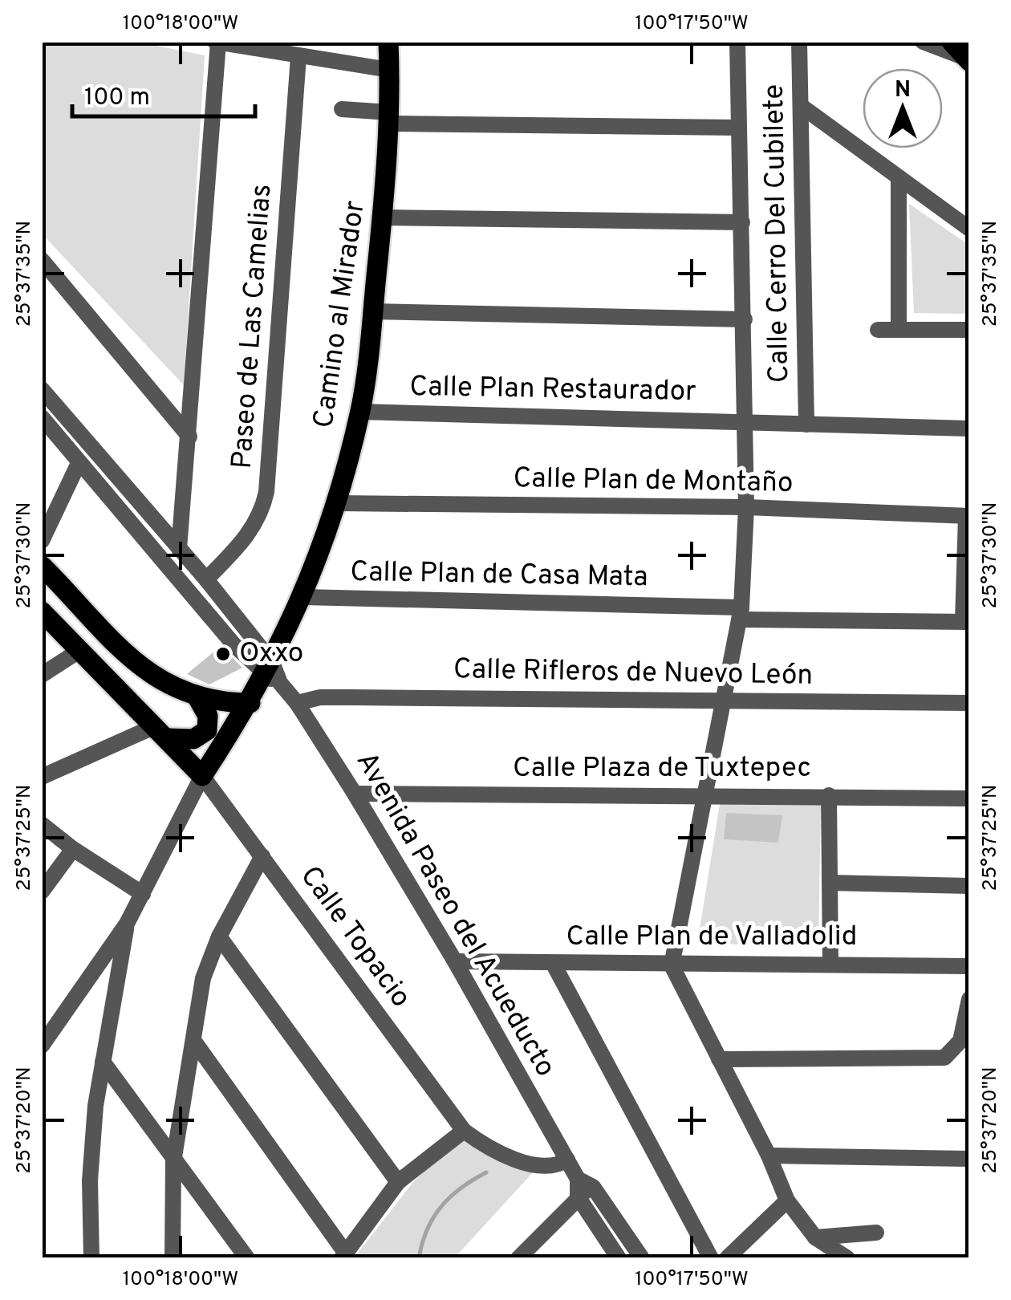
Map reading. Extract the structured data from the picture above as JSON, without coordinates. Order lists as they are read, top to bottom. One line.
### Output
{"streets":{"main road":["Camino al Mirador"],"street":["Calle Cerro Del Cubilete","Paseo de Las Camelias","Calle Plan Restaurador","Calle Plan de Montaño","Calle Plan de Casa Mata","Calle Rifleros de Nuevo León","Calle Plaza de Tuxtepec","Avenida Paseo del Acueducto","Calle Topacio","Calle Plan de Valladolid"]},"crossings":[["Calle Cerro Del Cubilete","Calle Plan Restaurador"],["Camino al Mirador","Calle Plan Restaurador"],["Camino al Mirador","Calle Plan de Montaño"],["Camino al Mirador","Calle Plan de Casa Mata"],["Camino al Mirador","Avenida Paseo del Acueducto"],["Camino al Mirador","Calle Topacio"],["Paseo de Las Camelias","Avenida Paseo del Acueducto"],["Calle Rifleros de Nuevo León","Avenida Paseo del Acueducto"],["Calle Plaza de Tuxtepec","Avenida Paseo del Acueducto"],["Avenida Paseo del Acueducto","Calle Plan de Valladolid"]],"places":["Oxxo"],"scale_bar":"100 m","north":"top","coordinates":["100°18'00\"W","100°17'50\"W","25°37'35\"N","25°37'30\"N","25°37'25\"N","25°37'20\"N"]}
